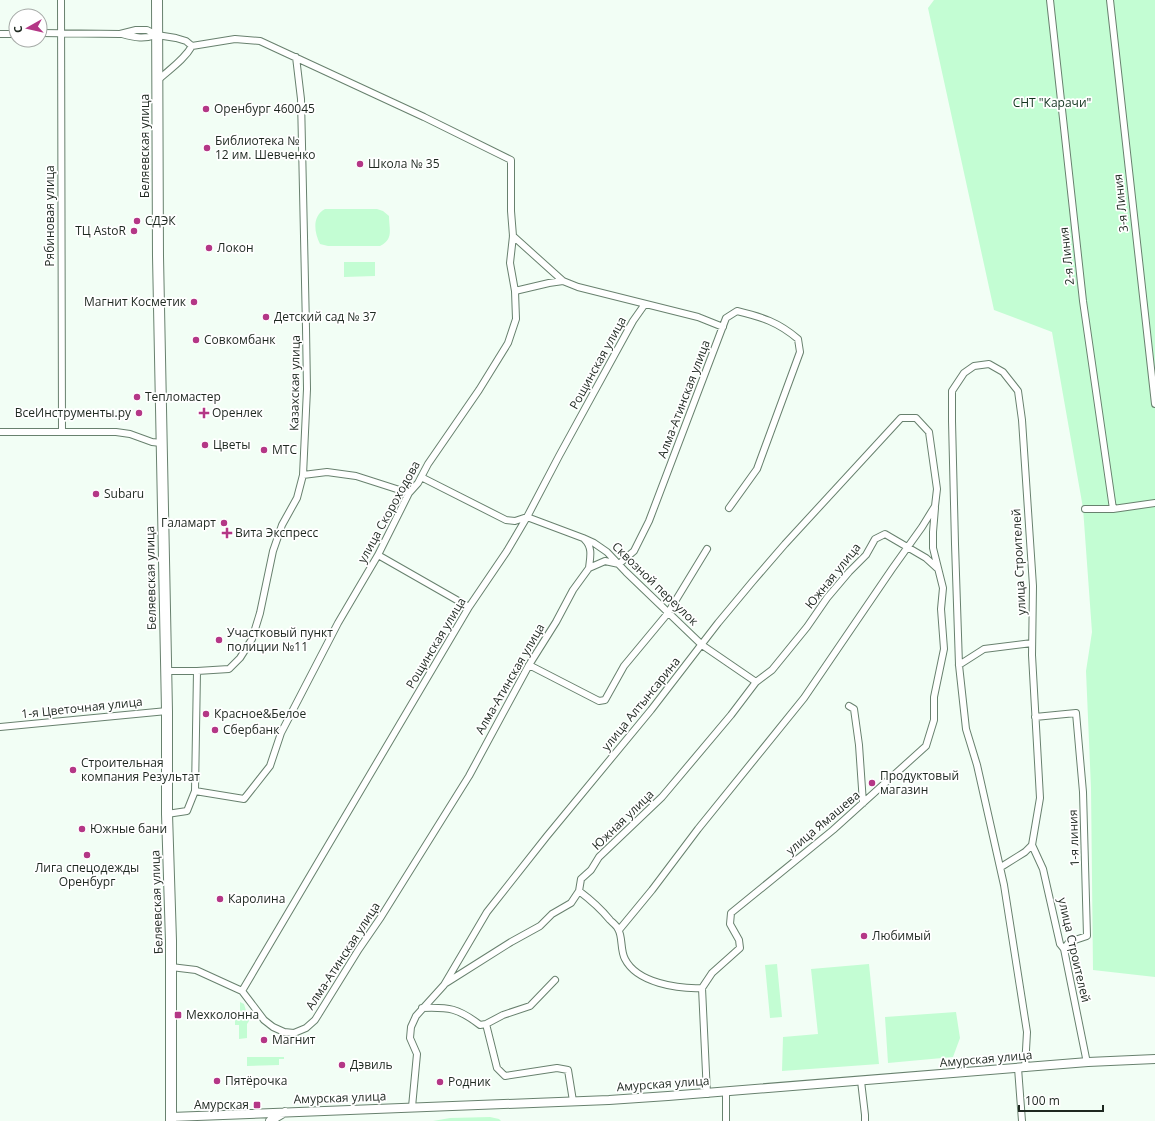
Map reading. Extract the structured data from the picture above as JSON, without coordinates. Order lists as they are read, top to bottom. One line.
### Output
{"streets":{"main road":["Беляевская улица"],"street":["3-я Линия","Рябиновая улица","2-я Линия","Рощинская улица","Казахская улица","Алма-Атинская улица","улица Скороходова","улица Строителей","Южная улица","Сквозной переулок","улица Алтынсарина","1-я Цветочная улица","улица Ямашева","1-я линия","Амурская улица"]},"crossings":[["Беляевская улица","1-я Цветочная улица"],["Беляевская улица","Амурская улица"],["Рощинская улица","Алма-Атинская улица"],["Рощинская улица","Сквозной переулок"],["Казахская улица","улица Скороходова"],["Алма-Атинская улица","Сквозной переулок"],["улица Скороходова","Сквозной переулок"],["улица Строителей","1-я линия"],["улица Строителей","Амурская улица"],["Южная улица","Сквозной переулок"],["Южная улица","улица Алтынсарина"],["Сквозной переулок","улица Алтынсарина"],["улица Алтынсарина","улица Ямашева"],["улица Алтынсарина","Амурская улица"]],"parks":["СНТ \"Карачи\""],"places":{"other":["Оренбург 460045","Библиотека № 12 им. Шевченко","Школа № 35","СДЭК","ТЦ AstoR","Локон","Магнит Косметик","Детский сад № 37","Совкомбанк","Тепломастер","ВсеИнструменты.ру","Цветы","МТС","Subaru","Галамарт","Участковый пункт полиции №11","Красное&Белое","Сбербанк","Строительная компания Результат","Продуктовый магазин","Южные бани","Лига спецодежды Оренбург","Каролина","Любимый","Магнит","Дэвиль","Пятёрочка","Родник"],"health":["Оренлек","Вита Экспресс"],"transit":["Мехколонна","Амурская"]},"scale_bar":"100 m","north":"left"}
